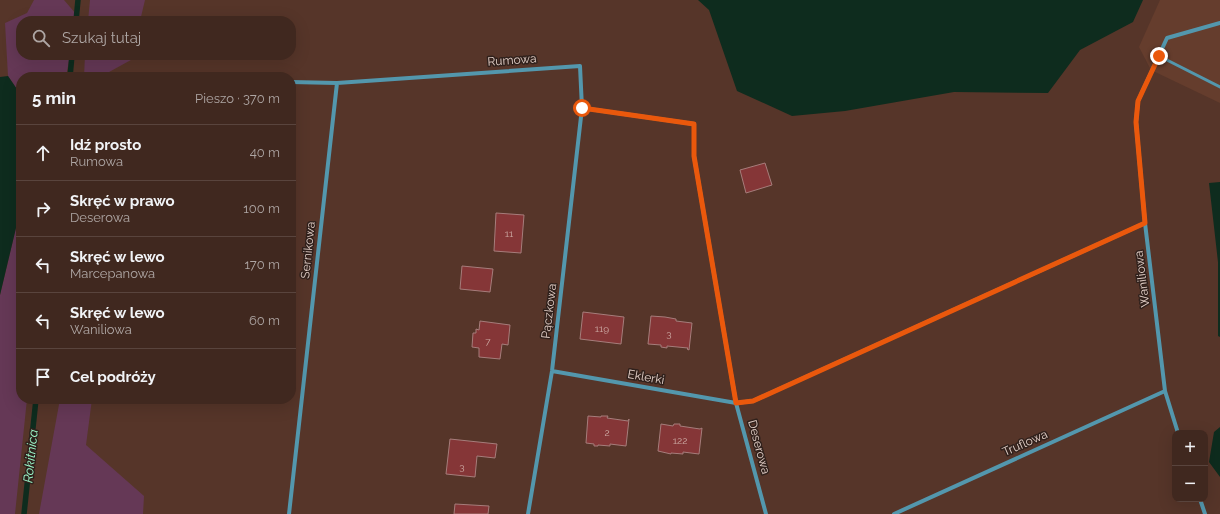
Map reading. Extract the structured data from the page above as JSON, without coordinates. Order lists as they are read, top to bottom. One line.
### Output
{"streets":{"street":["Rumowa","Sernikowa","Waniliowa","Pączkowa","Eklerki","Truflowa","Deserowa"]},"crossings":[["Rumowa","Sernikowa"],["Rumowa","Pączkowa"],["Rumowa","Deserowa"],["Waniliowa","Eklerki"],["Waniliowa","Truflowa"],["Pączkowa","Eklerki"],["Pączkowa","Deserowa"],["Eklerki","Deserowa"]],"water":["Rokitnica"],"house_numbers":["11","119","3","7","2","122","3"],"page":{"search":"Szukaj tutaj","heading":["5 min","Pieszo · 370 m"],"list":[["Idź prosto","Rumowa","40 m"],["Skręć w prawo","Deserowa","100 m"],["Skręć w lewo","Marcepanowa","170 m"],["Skręć w lewo","Waniliowa","60 m"],"Cel podróży"],"map_buttons":["+","−"]}}
